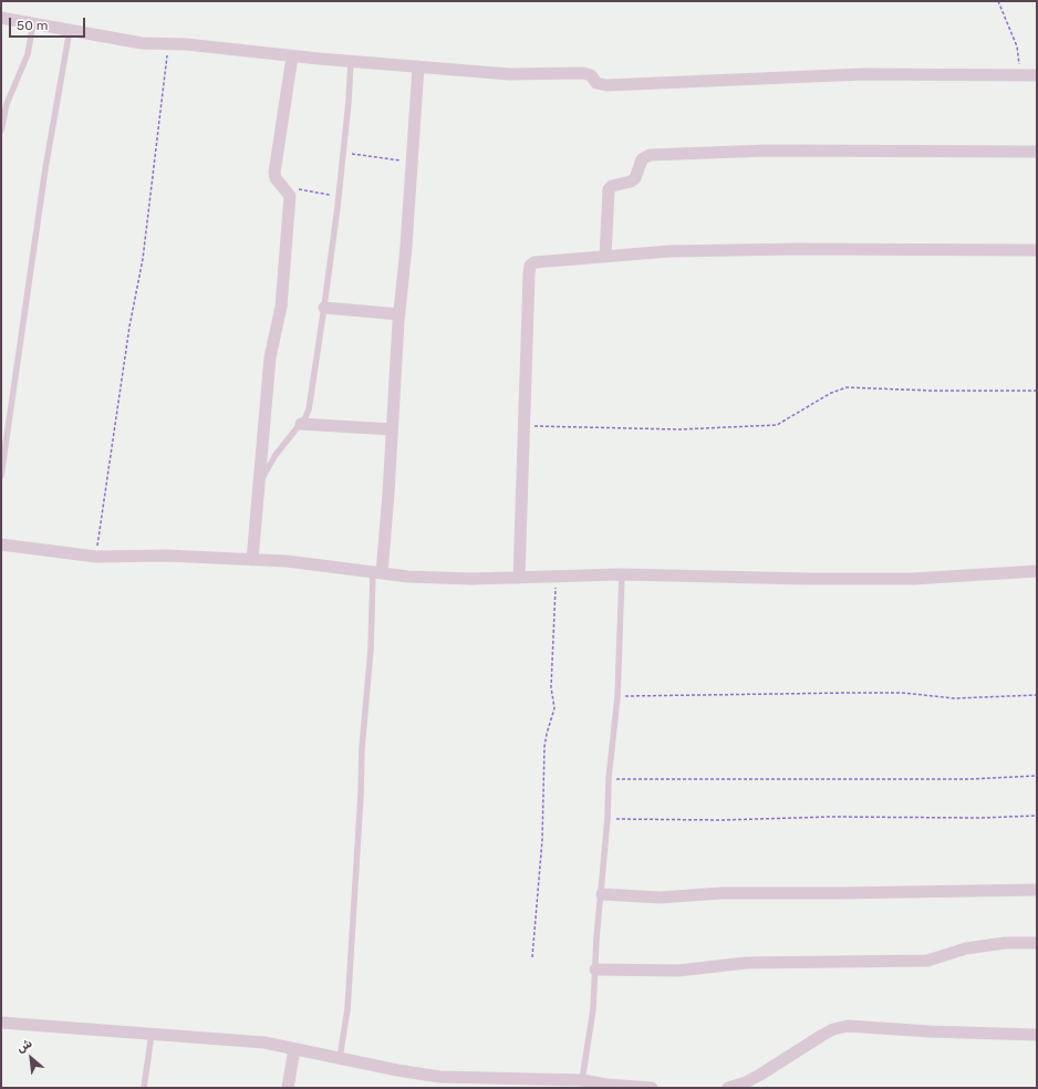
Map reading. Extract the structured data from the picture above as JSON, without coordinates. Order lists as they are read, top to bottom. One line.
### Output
{"scale_bar":"50 m","north":"top left"}
